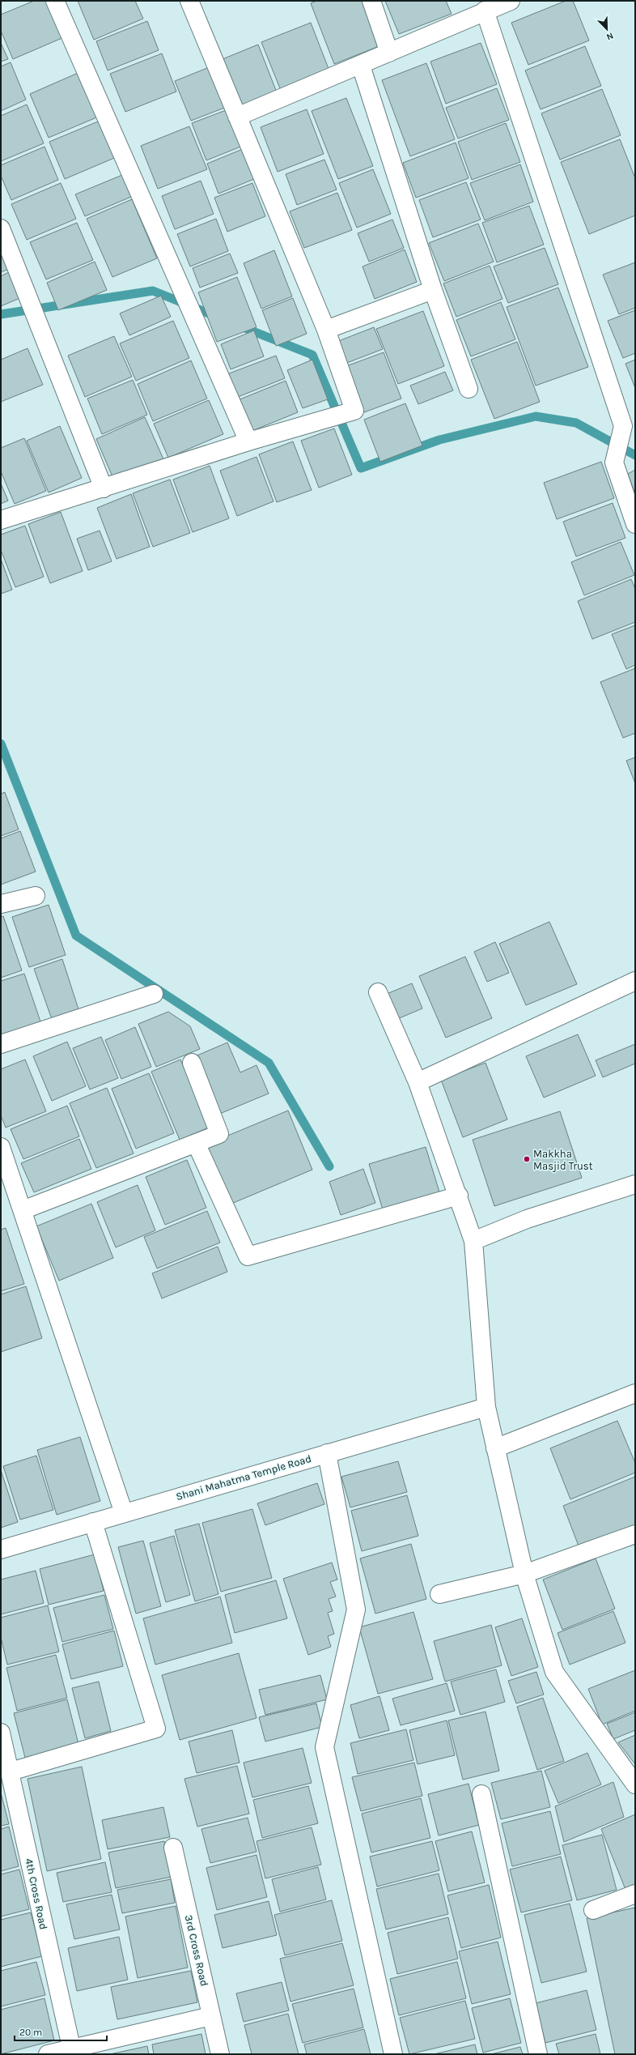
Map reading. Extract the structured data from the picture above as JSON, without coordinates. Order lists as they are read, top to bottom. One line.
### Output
{"streets":{"street":["Shani Mahatma Temple Road","4th Cross Road","3rd Cross Road"]},"places":["Makkha Masjid Trust"],"scale_bar":"20 m","north":"bottom right"}
